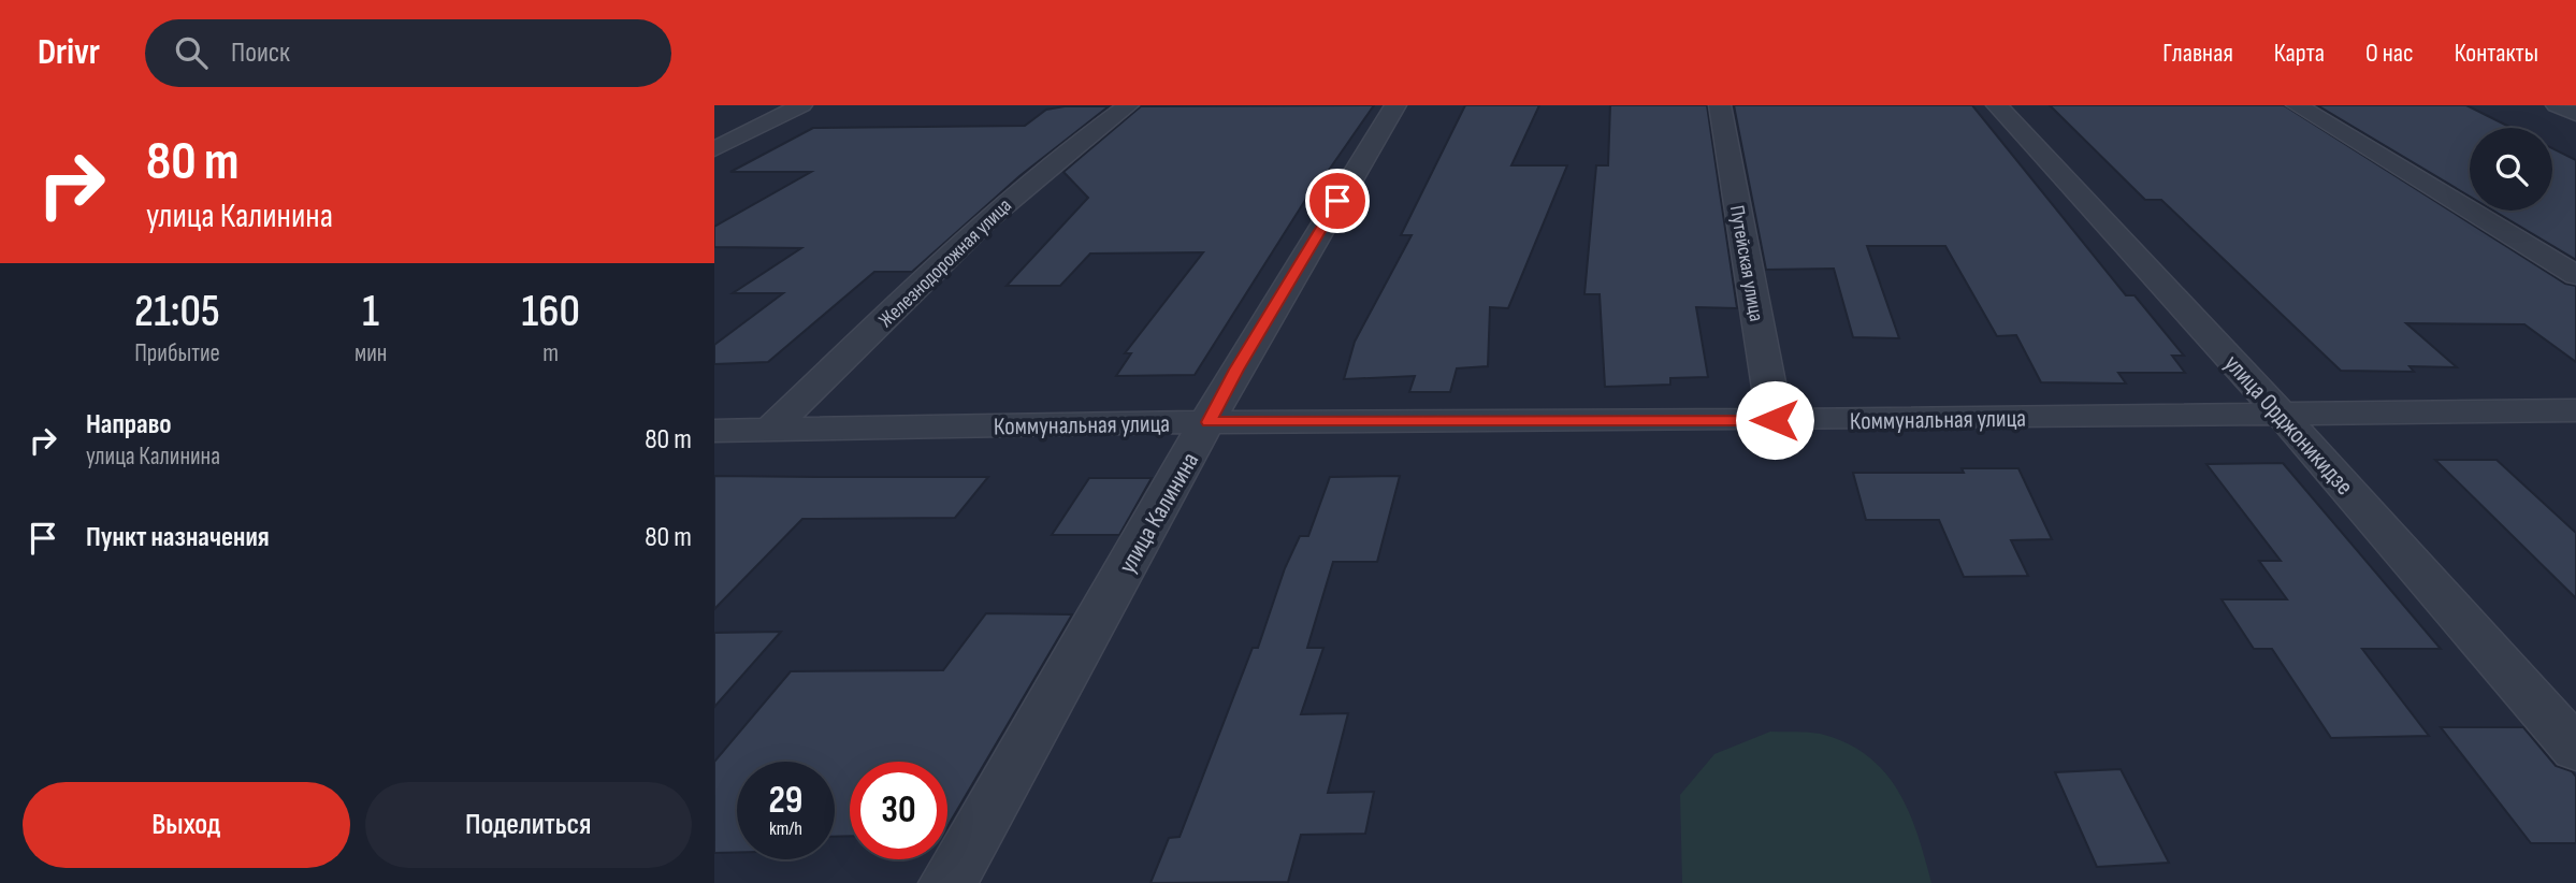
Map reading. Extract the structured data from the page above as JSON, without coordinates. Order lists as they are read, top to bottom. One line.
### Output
{"streets":{"street":["Железнодорожная улица","Путейская улица","Коммунальная улица","улица Орджоникидзе","улица Калинина"]},"crossings":[["Железнодорожная улица","Коммунальная улица"],["Путейская улица","Коммунальная улица"],["Коммунальная улица","улица Орджоникидзе"],["Коммунальная улица","улица Калинина"]],"page":{"header":"Drivr","search":"Поиск","nav":["Главная","Карта","О нас","Контакты"],"turn":["80 m","улица Калинина"],"eta":["21:05","Прибытие","1","мин","160","m"],"list":[{"name":"Направо","note":"улица Калинина","value":"80 m"},{"name":"Пункт назначения","value":"80 m"}],"speed":"29 km/h","limit":"30","buttons":["Выход","Поделиться"]}}
